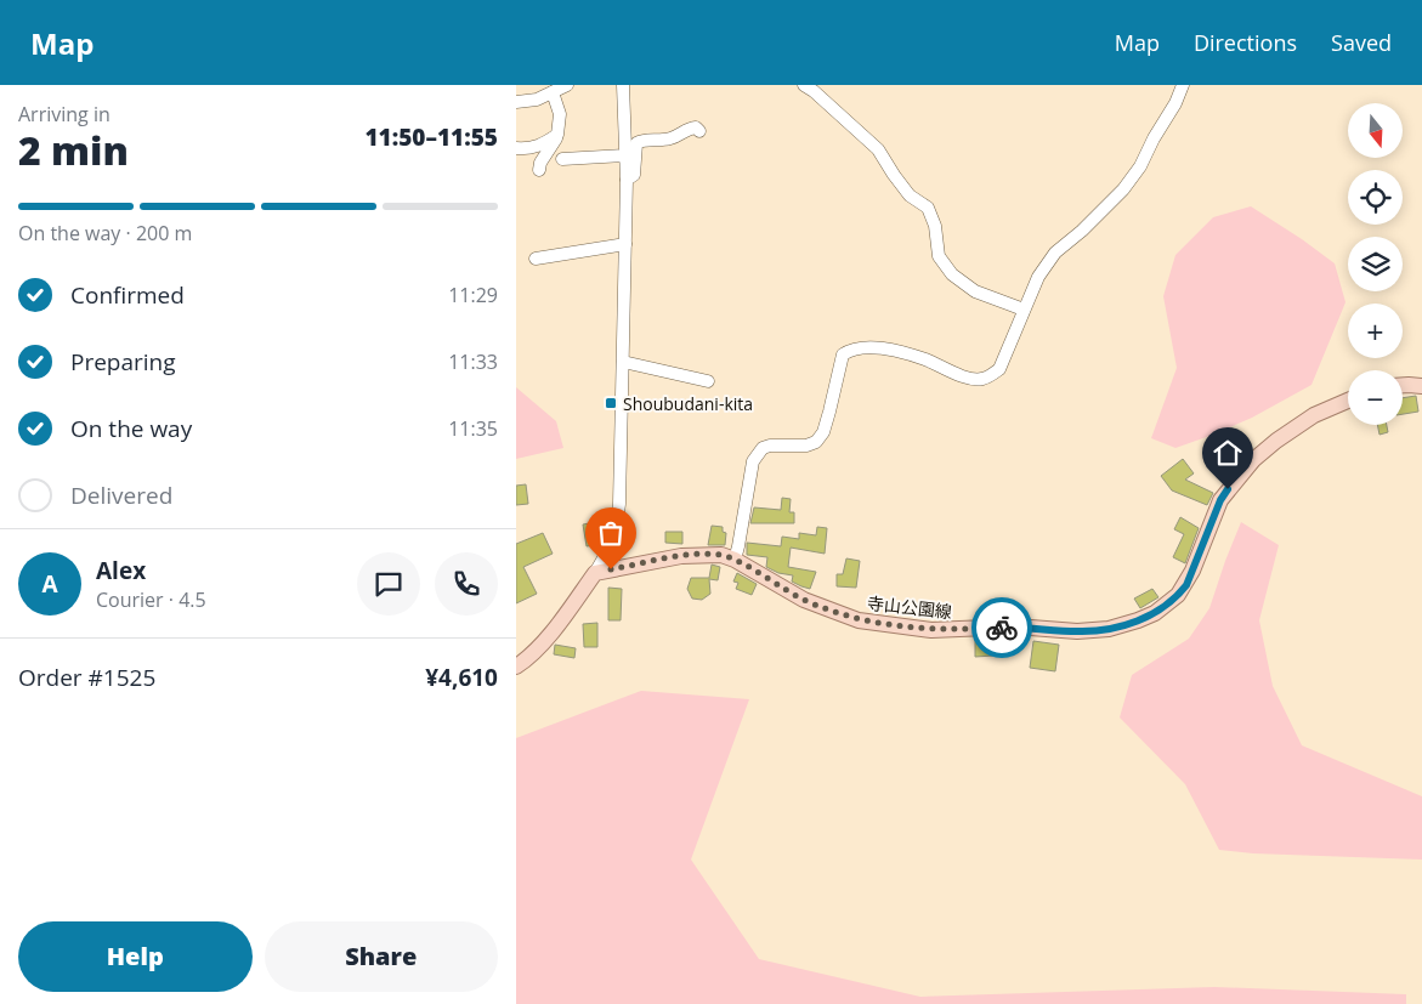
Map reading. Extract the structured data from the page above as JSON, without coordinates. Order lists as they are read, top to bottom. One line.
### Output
{"streets":{"main road":["寺山公園線"]},"places":{"transit":["Shoubudani-kita"]},"north":"bottom","page":{"header":"Map","nav":["Map","Directions","Saved"],"heading":["2 min","Arriving in","11:50–11:55"],"panel":["Alex","Courier · 4.5","Order #1525","¥4,610"],"map_buttons":["+","−"],"bar":"On the way · 200 m","list":[["Confirmed","11:29"],["Preparing","11:33"],["On the way","11:35"],"Delivered"],"round":"A","buttons":["Help","Share"]}}
